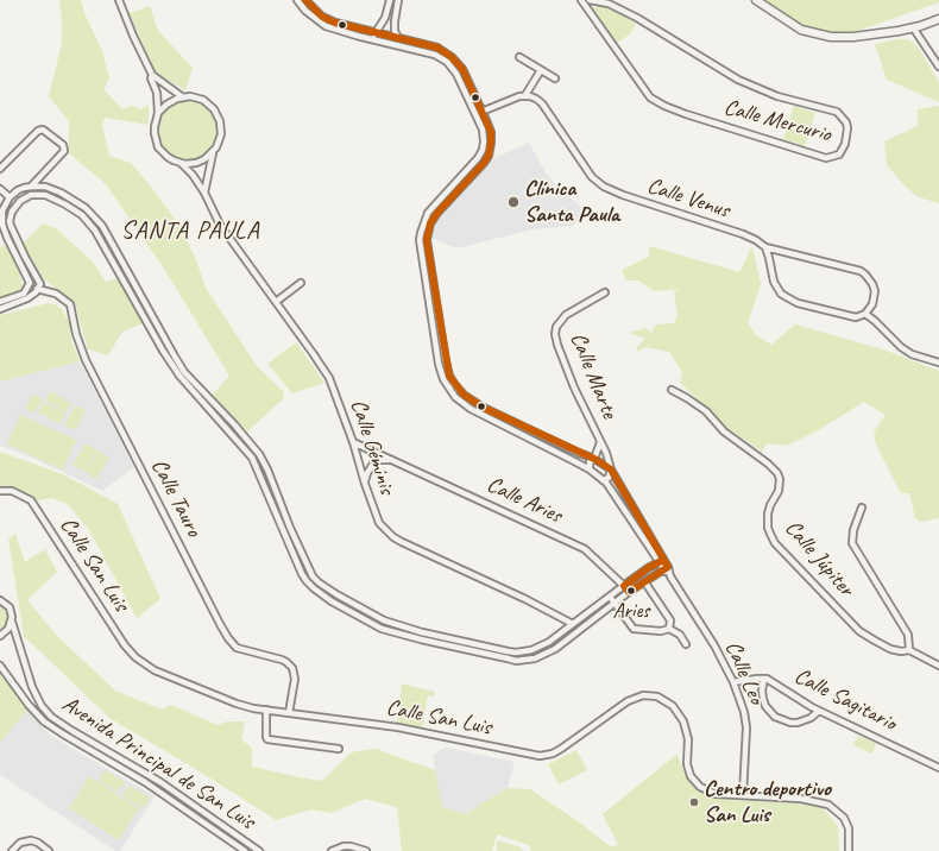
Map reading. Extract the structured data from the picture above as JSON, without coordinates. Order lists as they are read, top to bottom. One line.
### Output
{"streets":{"street":["Calle Mercurio","Calle Venus","Calle Marte","Calle Géminis","Calle Tauro","Calle Aries","Calle Júpiter","Calle San Luis","Calle Leo","Calle Sagitario","Avenida Principal de San Luis"]},"crossings":[["Calle Marte","Calle Leo"],["Calle Géminis","Calle Aries"],["Calle Tauro","Calle San Luis"],["Calle San Luis","Calle Leo"],["Calle Leo","Calle Sagitario"]],"districts":["SANTA PAULA"],"places":["Clínica Santa Paula","Aries","Centro deportivo San Luis"]}
